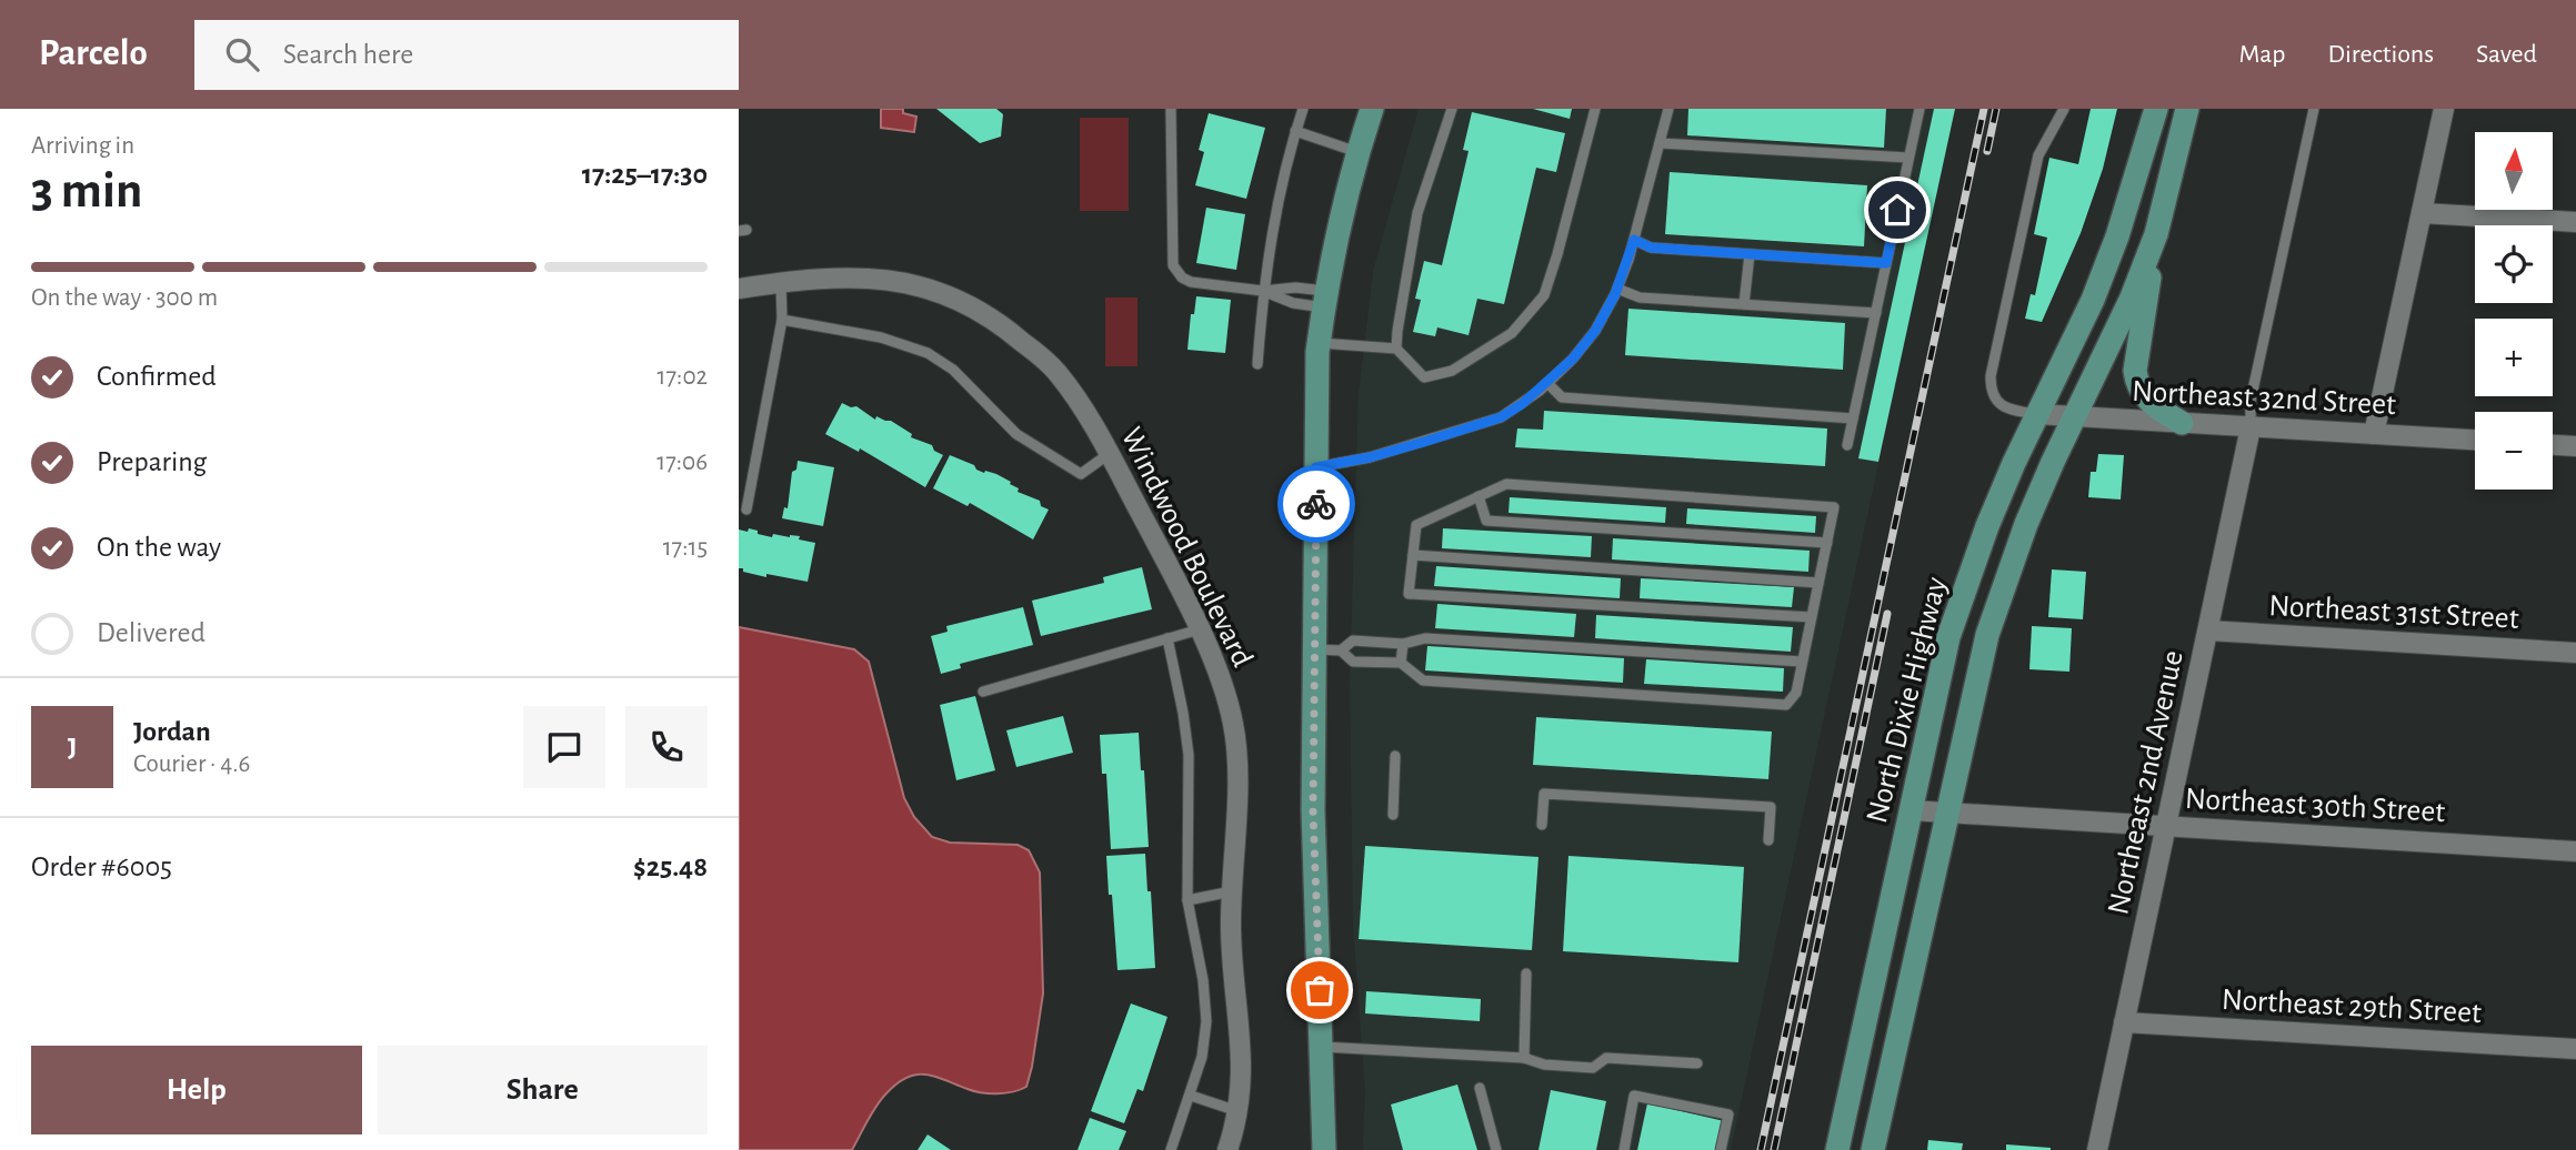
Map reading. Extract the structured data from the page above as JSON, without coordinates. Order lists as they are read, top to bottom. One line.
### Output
{"streets":{"main road":["North Dixie Highway"],"street":["Northeast 32nd Street","Windwood Boulevard","Northeast 31st Street","Northeast 2nd Avenue","Northeast 30th Street","Northeast 29th Street"]},"crossings":[["Northeast 32nd Street","North Dixie Highway"],["Northeast 32nd Street","Northeast 2nd Avenue"],["Northeast 31st Street","Northeast 2nd Avenue"],["North Dixie Highway","Northeast 30th Street"],["Northeast 2nd Avenue","Northeast 30th Street"],["Northeast 2nd Avenue","Northeast 29th Street"]],"north":"top","page":{"header":"Parcelo","search":"Search here","nav":["Map","Directions","Saved"],"heading":["3 min","Arriving in","17:25–17:30"],"panel":["Jordan","Courier · 4.6","Order #6005","$25.48"],"map_buttons":["+","−"],"bar":"On the way · 300 m","list":[["Confirmed","17:02"],["Preparing","17:06"],["On the way","17:15"],"Delivered"],"round":"J","buttons":["Help","Share"]}}
